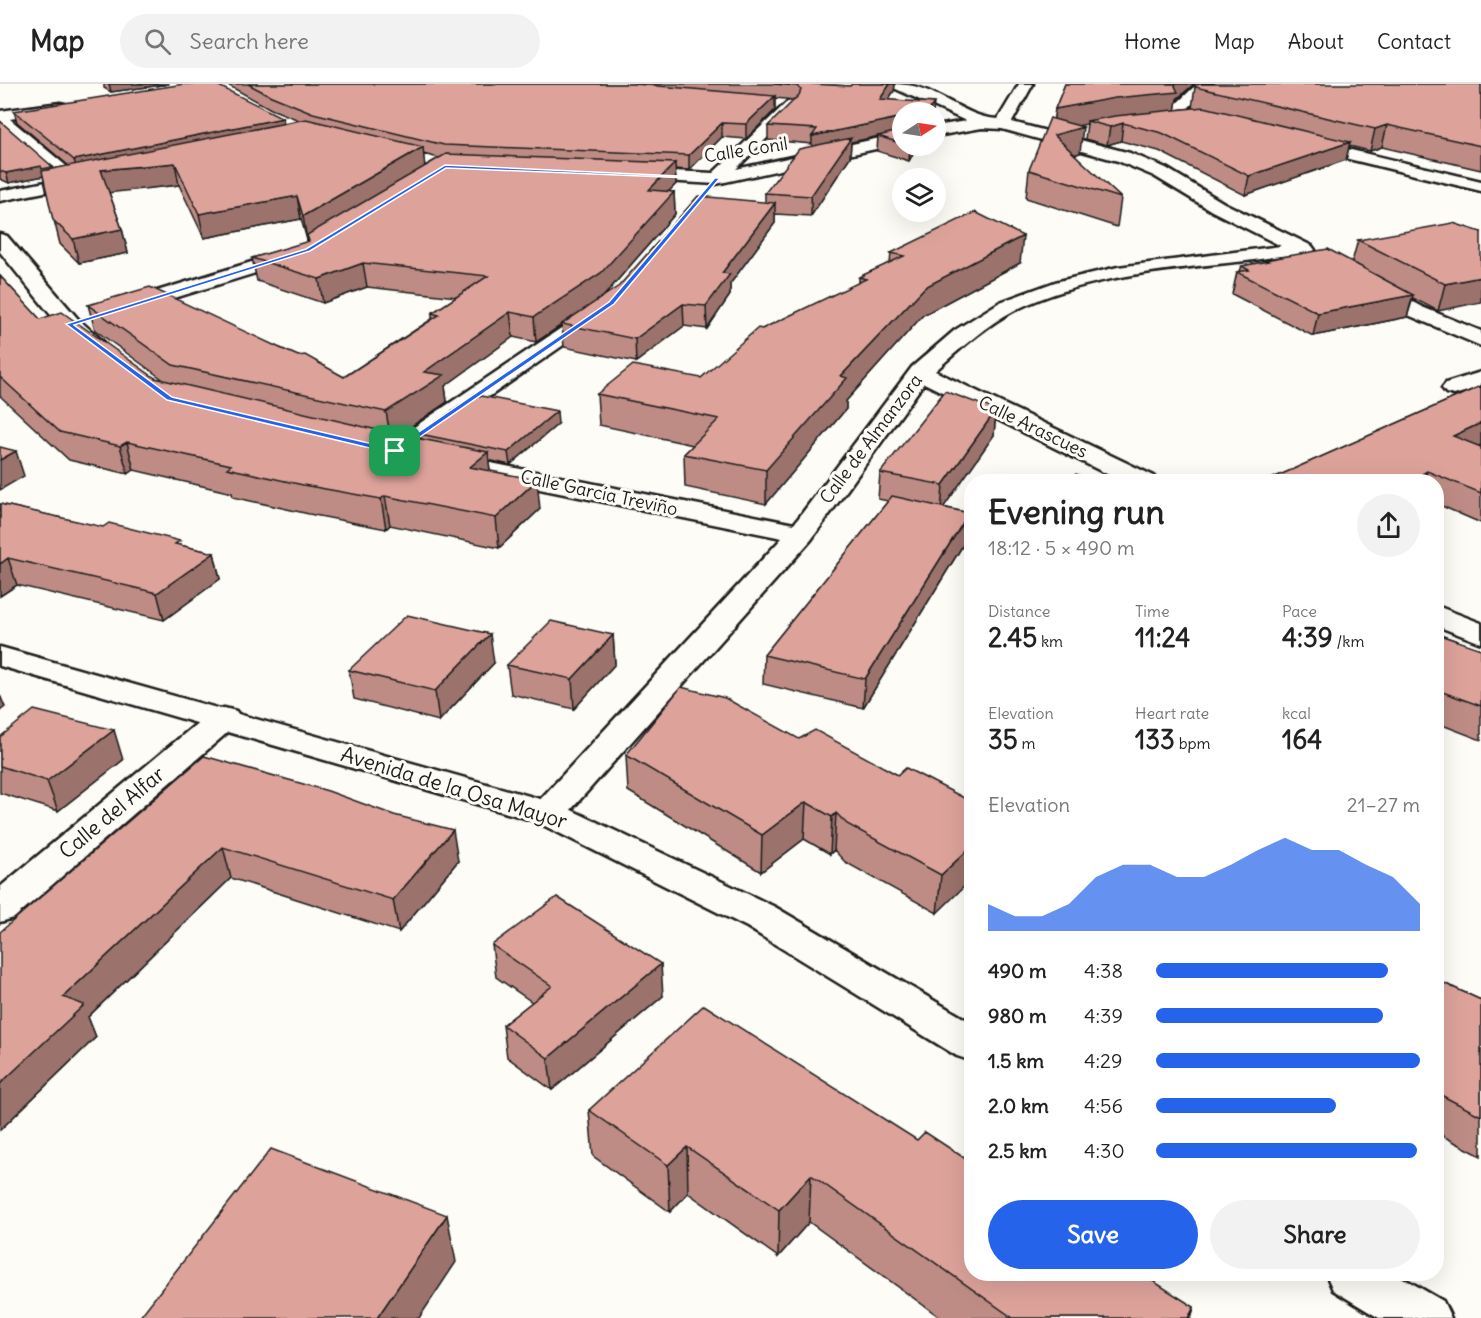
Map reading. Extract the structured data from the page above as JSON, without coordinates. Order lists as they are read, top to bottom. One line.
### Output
{"streets":{"street":["Calle Conil","Calle Arascues","Calle de Almanzora","Calle García Treviño","Avenida de la Osa Mayor","Calle del Alfar"]},"crossings":[["Calle Arascues","Calle de Almanzora"],["Calle de Almanzora","Calle García Treviño"],["Calle de Almanzora","Avenida de la Osa Mayor"],["Avenida de la Osa Mayor","Calle del Alfar"]],"north":"right","page":{"header":"Map","search":"Search here","nav":["Home","Map","About","Contact"],"heading":["Evening run","18:12 · 5 × 490 m"],"stats":[["Distance","2.45 km"],["Time","11:24"],["Pace","4:39 /km"],["Elevation","35 m"],["Heart rate","133 bpm"],["kcal","164"]],"chart":["Elevation","21–27 m"],"list":[{"name":"490 m","note":"4:38"},{"name":"980 m","note":"4:39"},{"name":"1.5 km","note":"4:29"},{"name":"2.0 km","note":"4:56"},{"name":"2.5 km","note":"4:30"}],"buttons":["Save","Share"]}}
